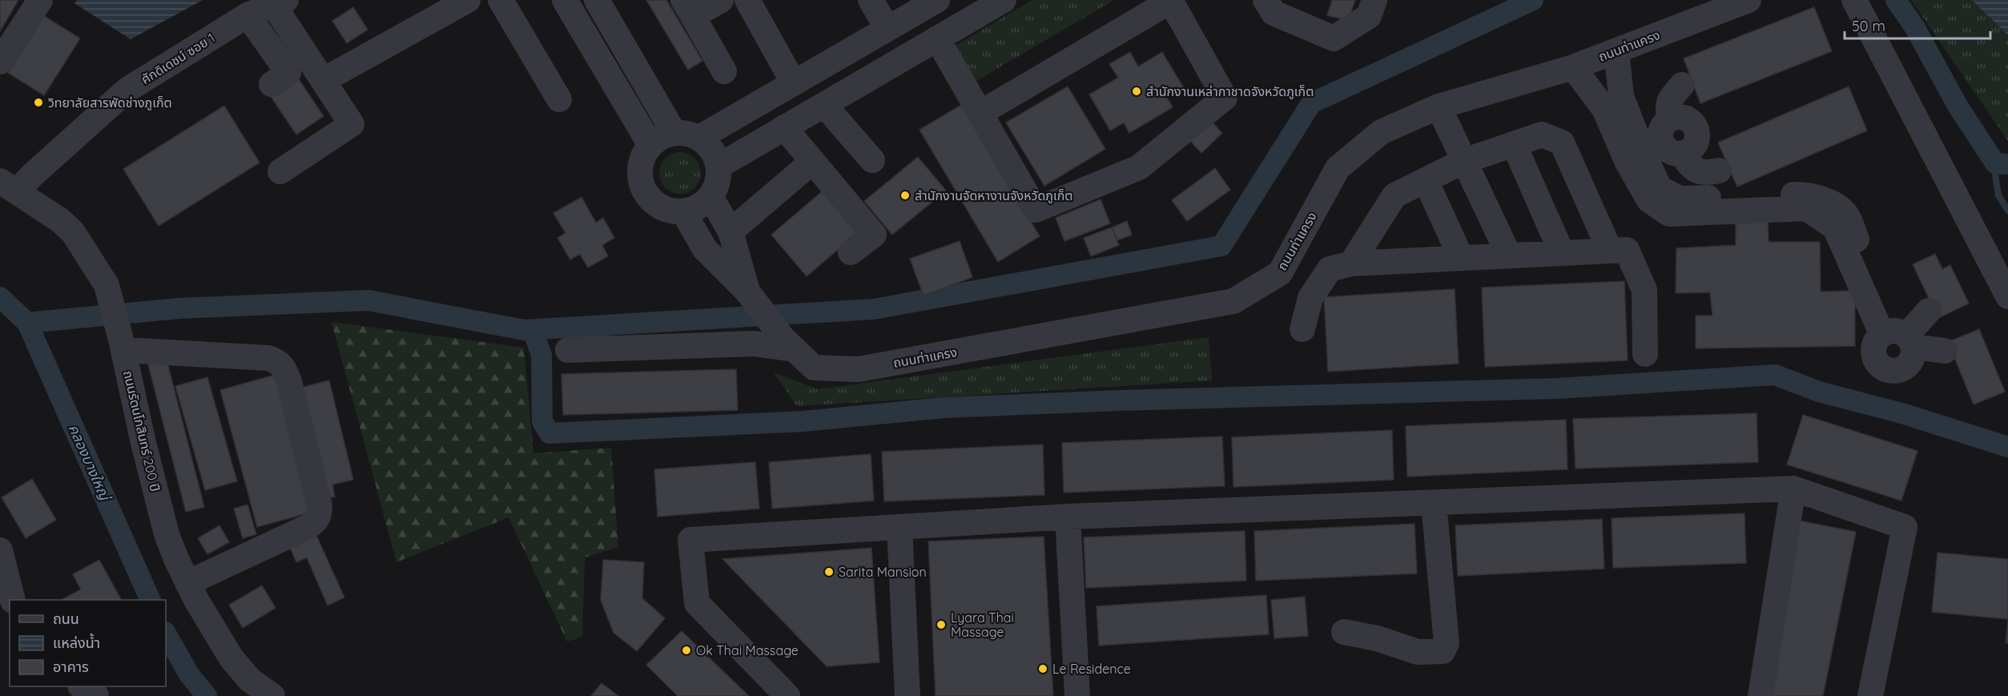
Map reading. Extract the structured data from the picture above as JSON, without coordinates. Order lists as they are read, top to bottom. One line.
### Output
{"streets":{"street":["ถนนท่าแครง","ศักดิเดชน์ ซอย 1","ถนนรัตนโกสินทร์ 200 ปี"]},"crossings":[["ศักดิเดชน์ ซอย 1","ถนนรัตนโกสินทร์ 200 ปี"]],"water":["คลองบางใหญ่"],"places":["สำนักงานเหล่ากาชาดจังหวัดภูเก็ต","วิทยาลัยสารพัดช่างภูเก็ต","สำนักงานจัดหางานจังหวัดภูเก็ต","Sarita Mansion","Lyara Thai Massage","Ok Thai Massage","Le Residence"],"legend":["ถนน","แหล่งน้ำ","อาคาร"],"scale_bar":"50 m"}
